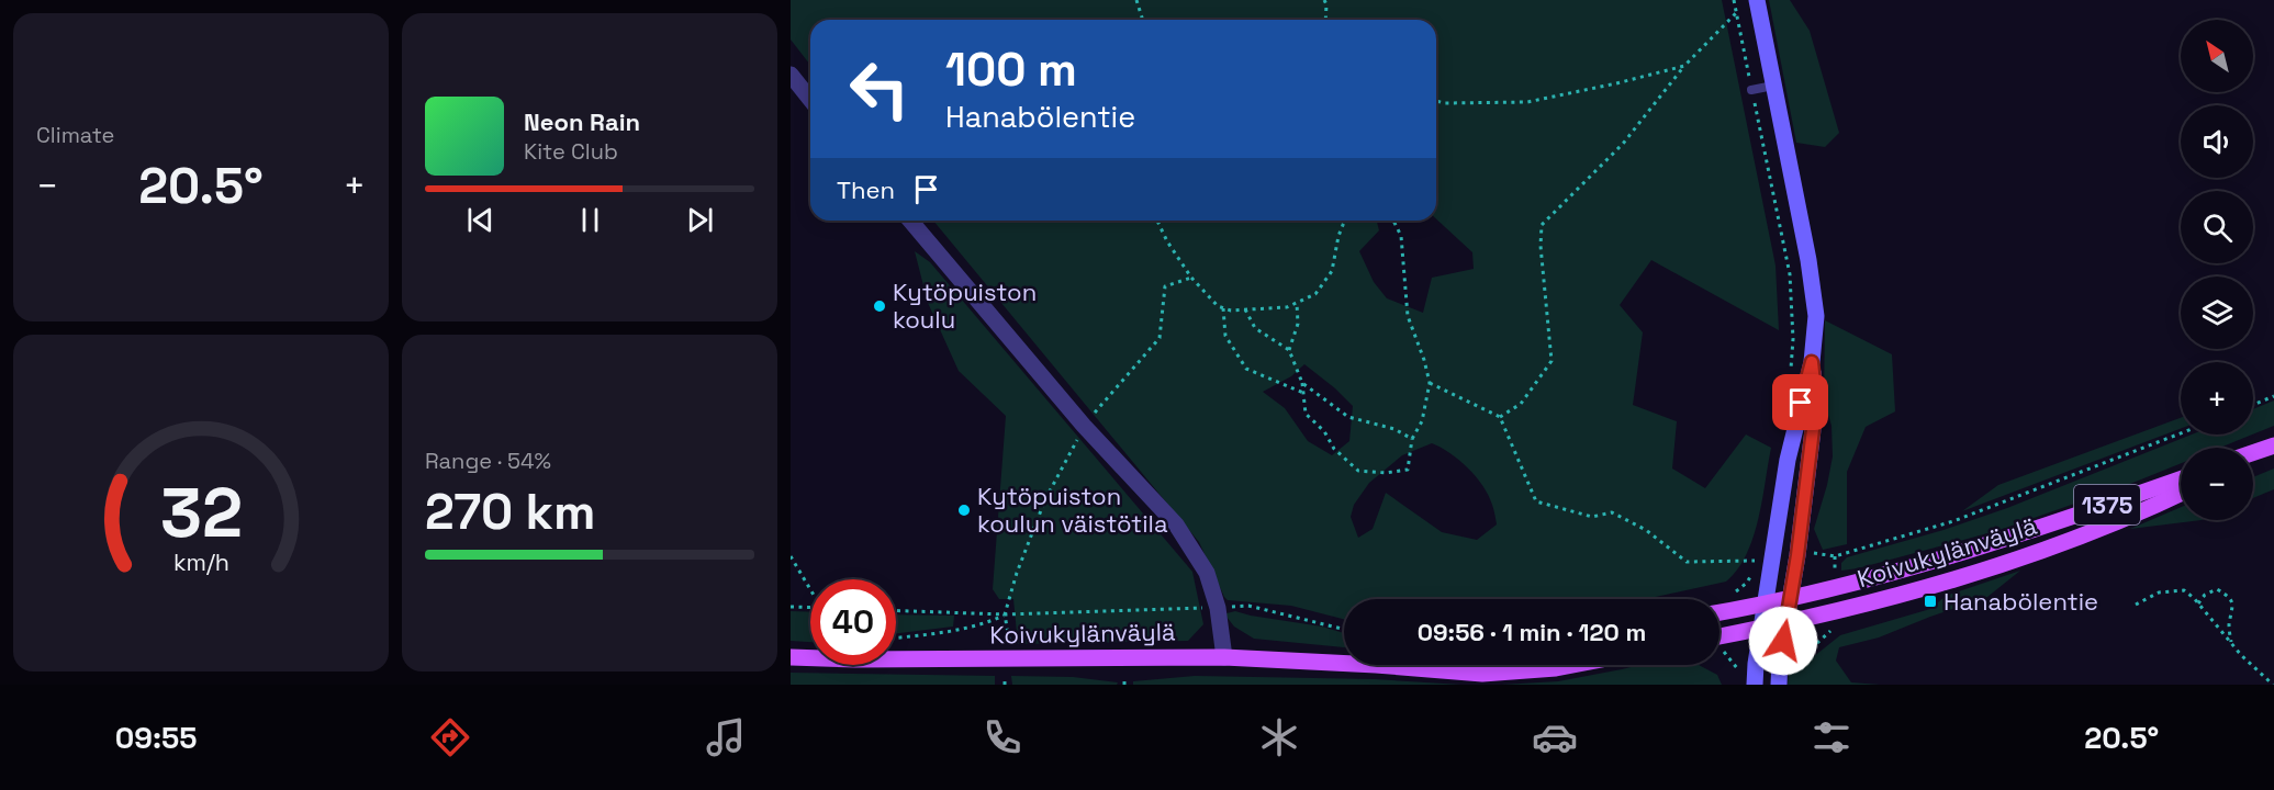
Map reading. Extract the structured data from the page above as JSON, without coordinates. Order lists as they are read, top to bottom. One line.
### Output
{"streets":{"main road":["1375","Koivukylänväylä"]},"places":{"other":["Kytöpuiston koulu","Kytöpuiston koulun väistötila"],"transit":["Hanabölentie"]},"north":"top left","page":{"tile":["Climate",["Range · 54%","270 km"]],"map_buttons":["+","−"],"turn":["100 m","Hanabölentie"],"song":["Neon Rain","Kite Club"],"then":"Then","heat":["−","20.5°","+"],"limit":"40","trip":"09:56 · 1 min · 120 m","tabs":["09:55","20.5°"],"gauge":["32","km/h"]}}
